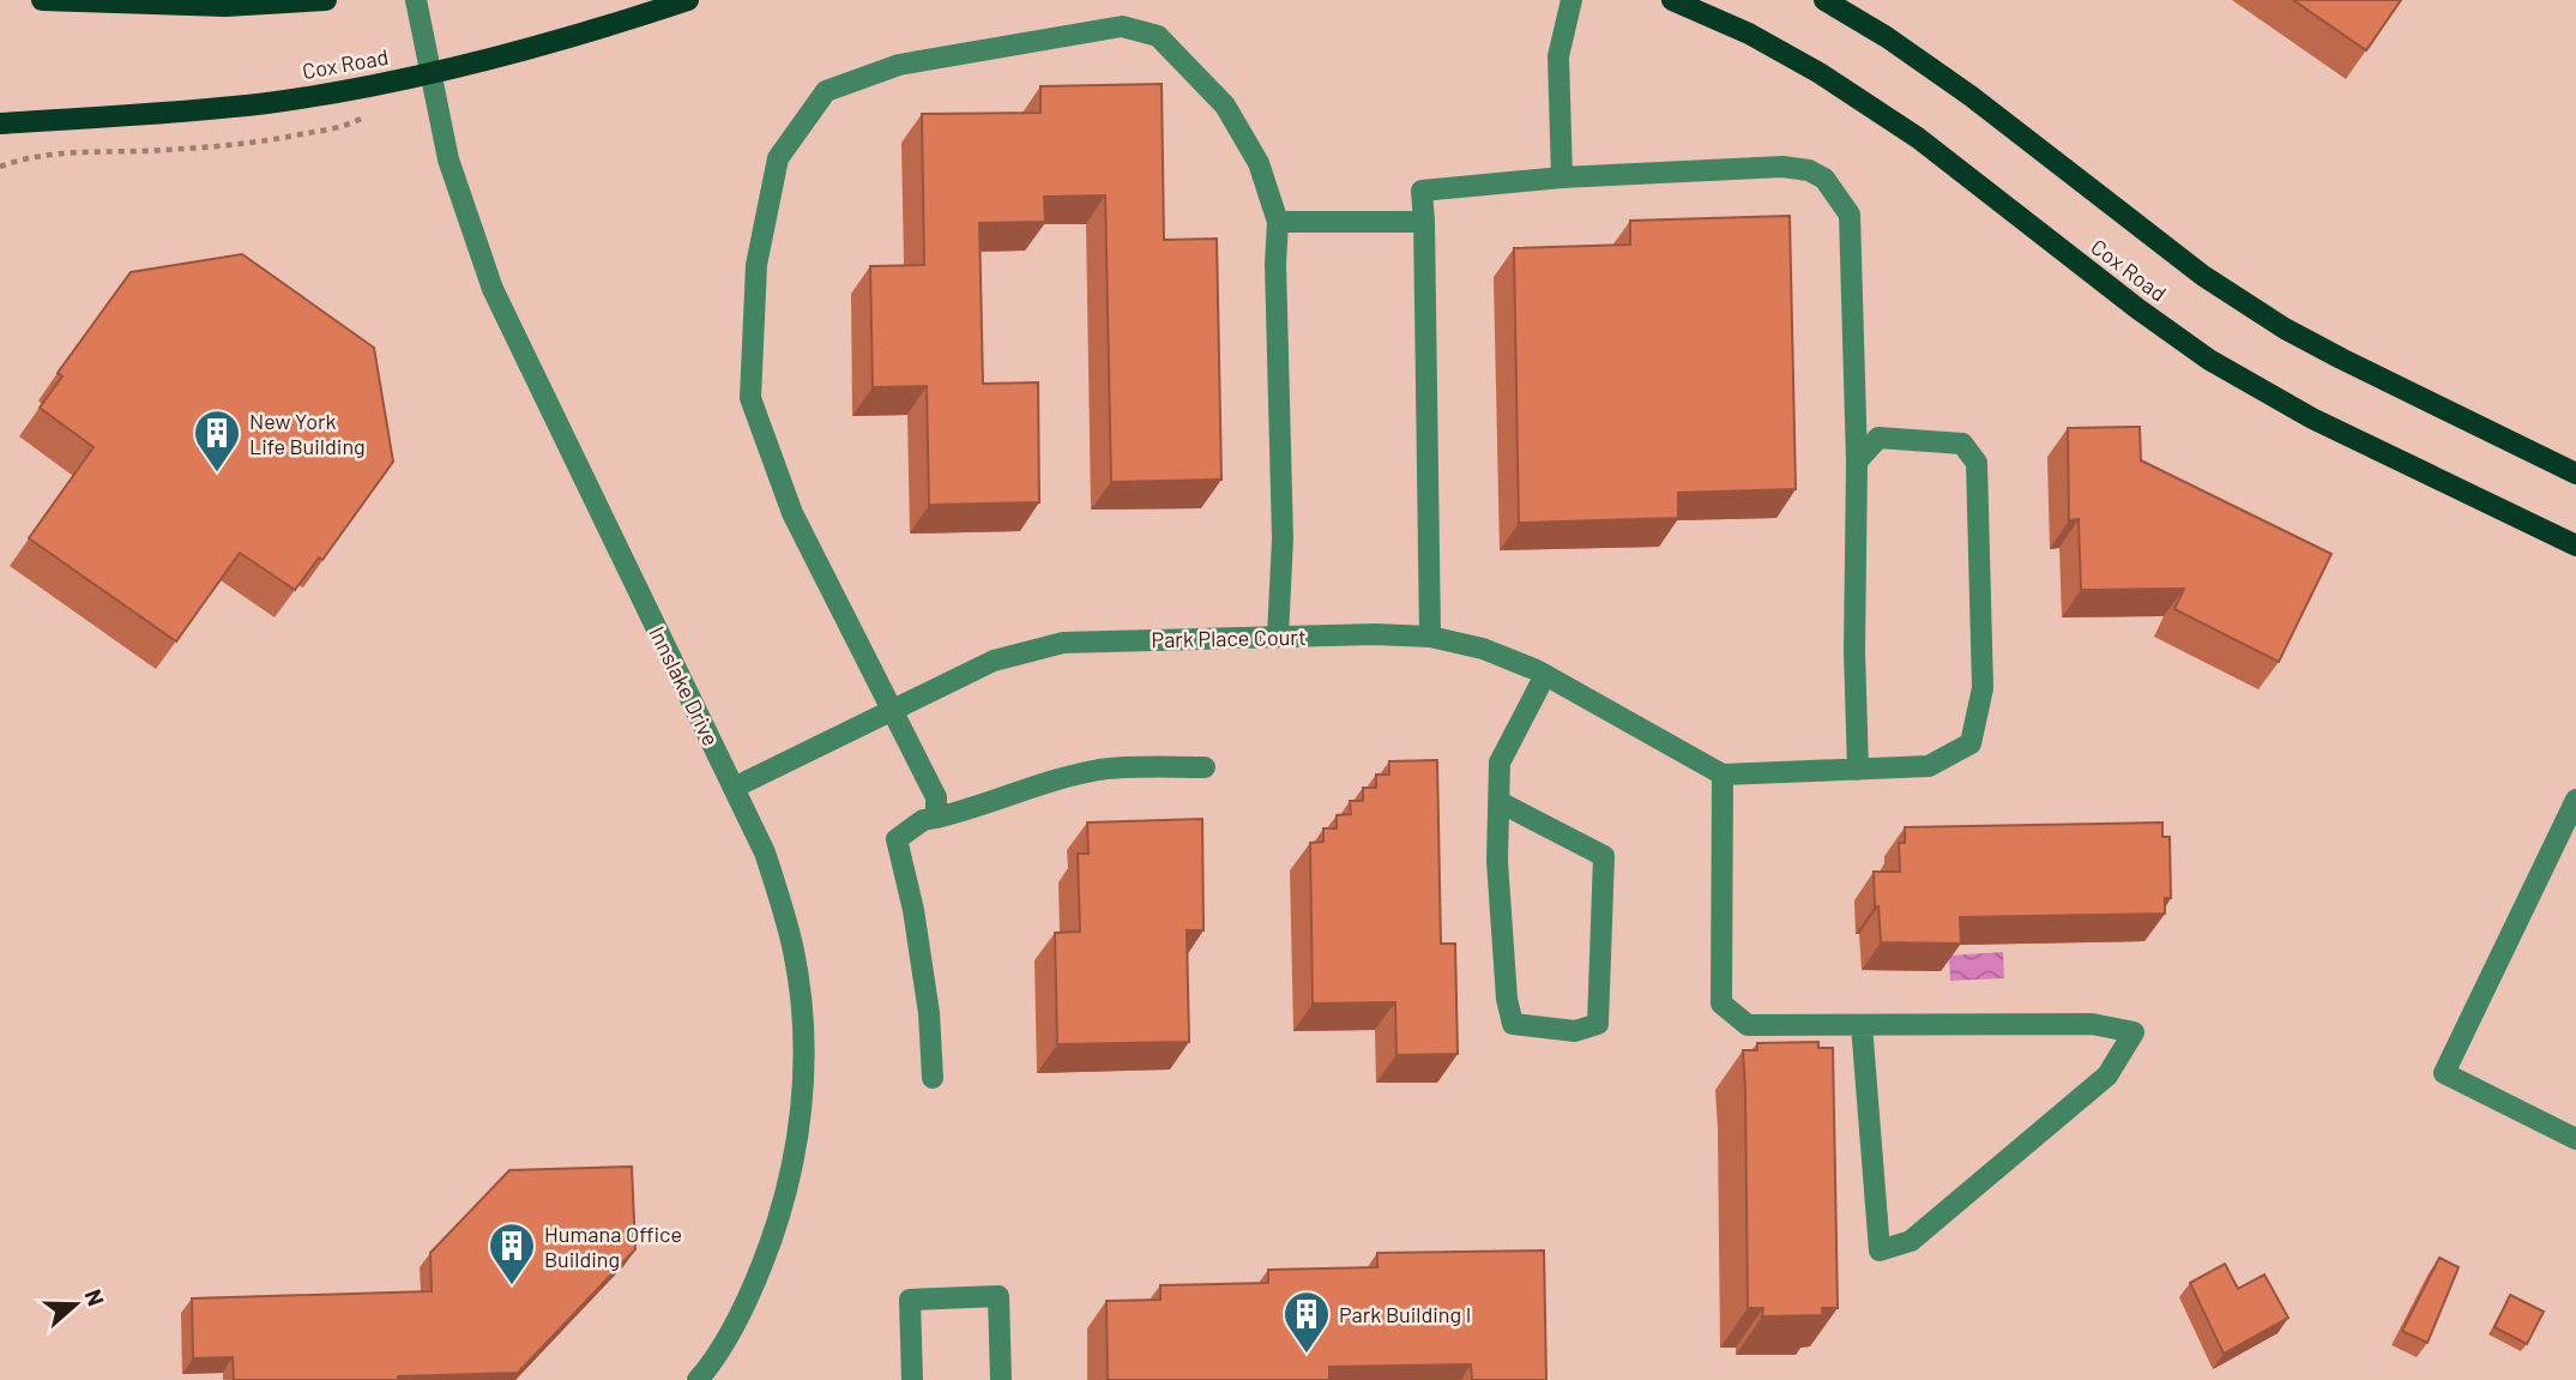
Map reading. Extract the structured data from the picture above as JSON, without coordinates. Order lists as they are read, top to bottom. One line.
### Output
{"streets":{"main road":["Cox Road"],"street":["Park Place Court","Innslake Drive"]},"crossings":[["Cox Road","Innslake Drive"],["Park Place Court","Innslake Drive"]],"places":{"building":["New York Life Building","Humana Office Building","Park Building I"]},"north":"right"}
